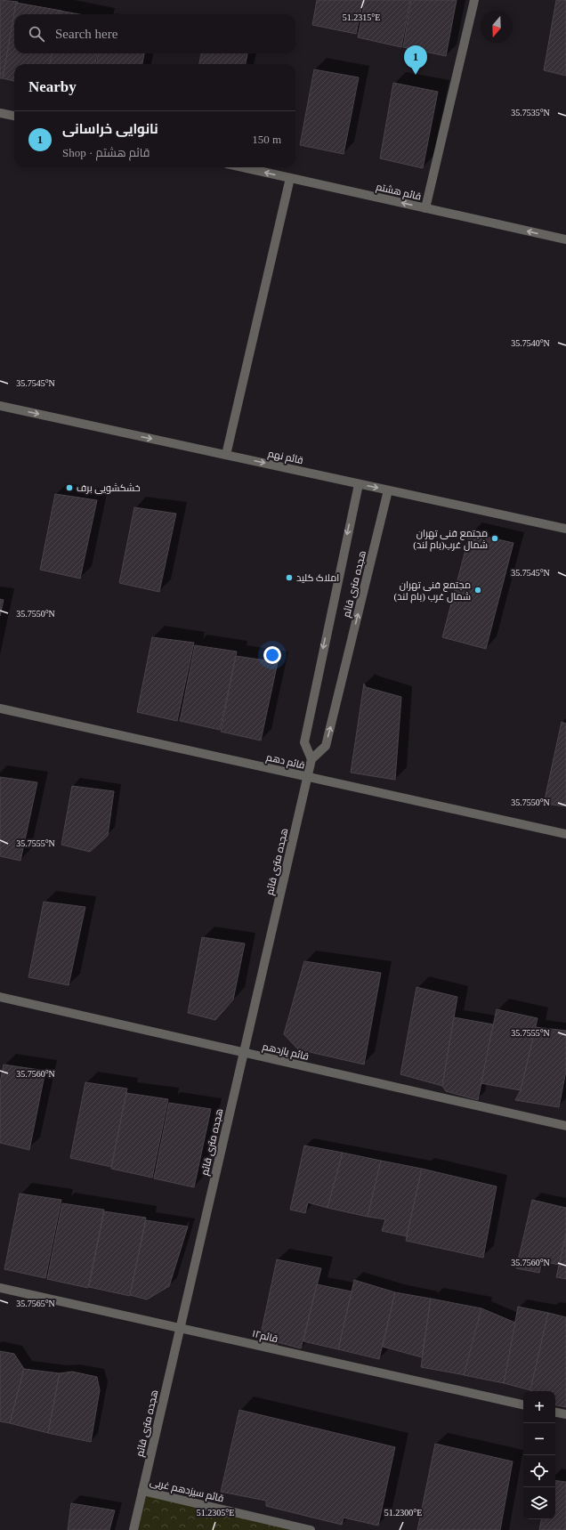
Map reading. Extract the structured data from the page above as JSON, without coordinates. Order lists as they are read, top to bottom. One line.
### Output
{"streets":{"street":["قائم هشتم","قائم نهم","هجده متری قائم","قائم دهم","قائم یازدهم","قائم۱۲","قائم سیزدهم غربی"]},"crossings":[["قائم نهم","هجده متری قائم"],["هجده متری قائم","قائم دهم"],["هجده متری قائم","قائم یازدهم"],["هجده متری قائم","قائم۱۲"],["هجده متری قائم","قائم سیزدهم غربی"]],"one_way":["قائم هشتم","قائم نهم"],"places":["خشکشویی برف","مجتمع فنی تهران شمال غرب(بام لند)","املاک کلید","مجتمع فنی تهران شمال غرب (بام لند)"],"north":"bottom","page":{"search":"Search here","pins":"1","heading":"Nearby","list":[{"mark":"1","name":"نانوایی خراسانی","note":"Shop · قائم هشتم","value":"150 m"}],"map_buttons":["+","−"]},"coordinates":["51.2315°E","35.7535°N","35.7540°N","35.7545°N","35.7550°N","35.7555°N","35.7560°N","35.7565°N","51.2305°E","51.2300°E"]}
